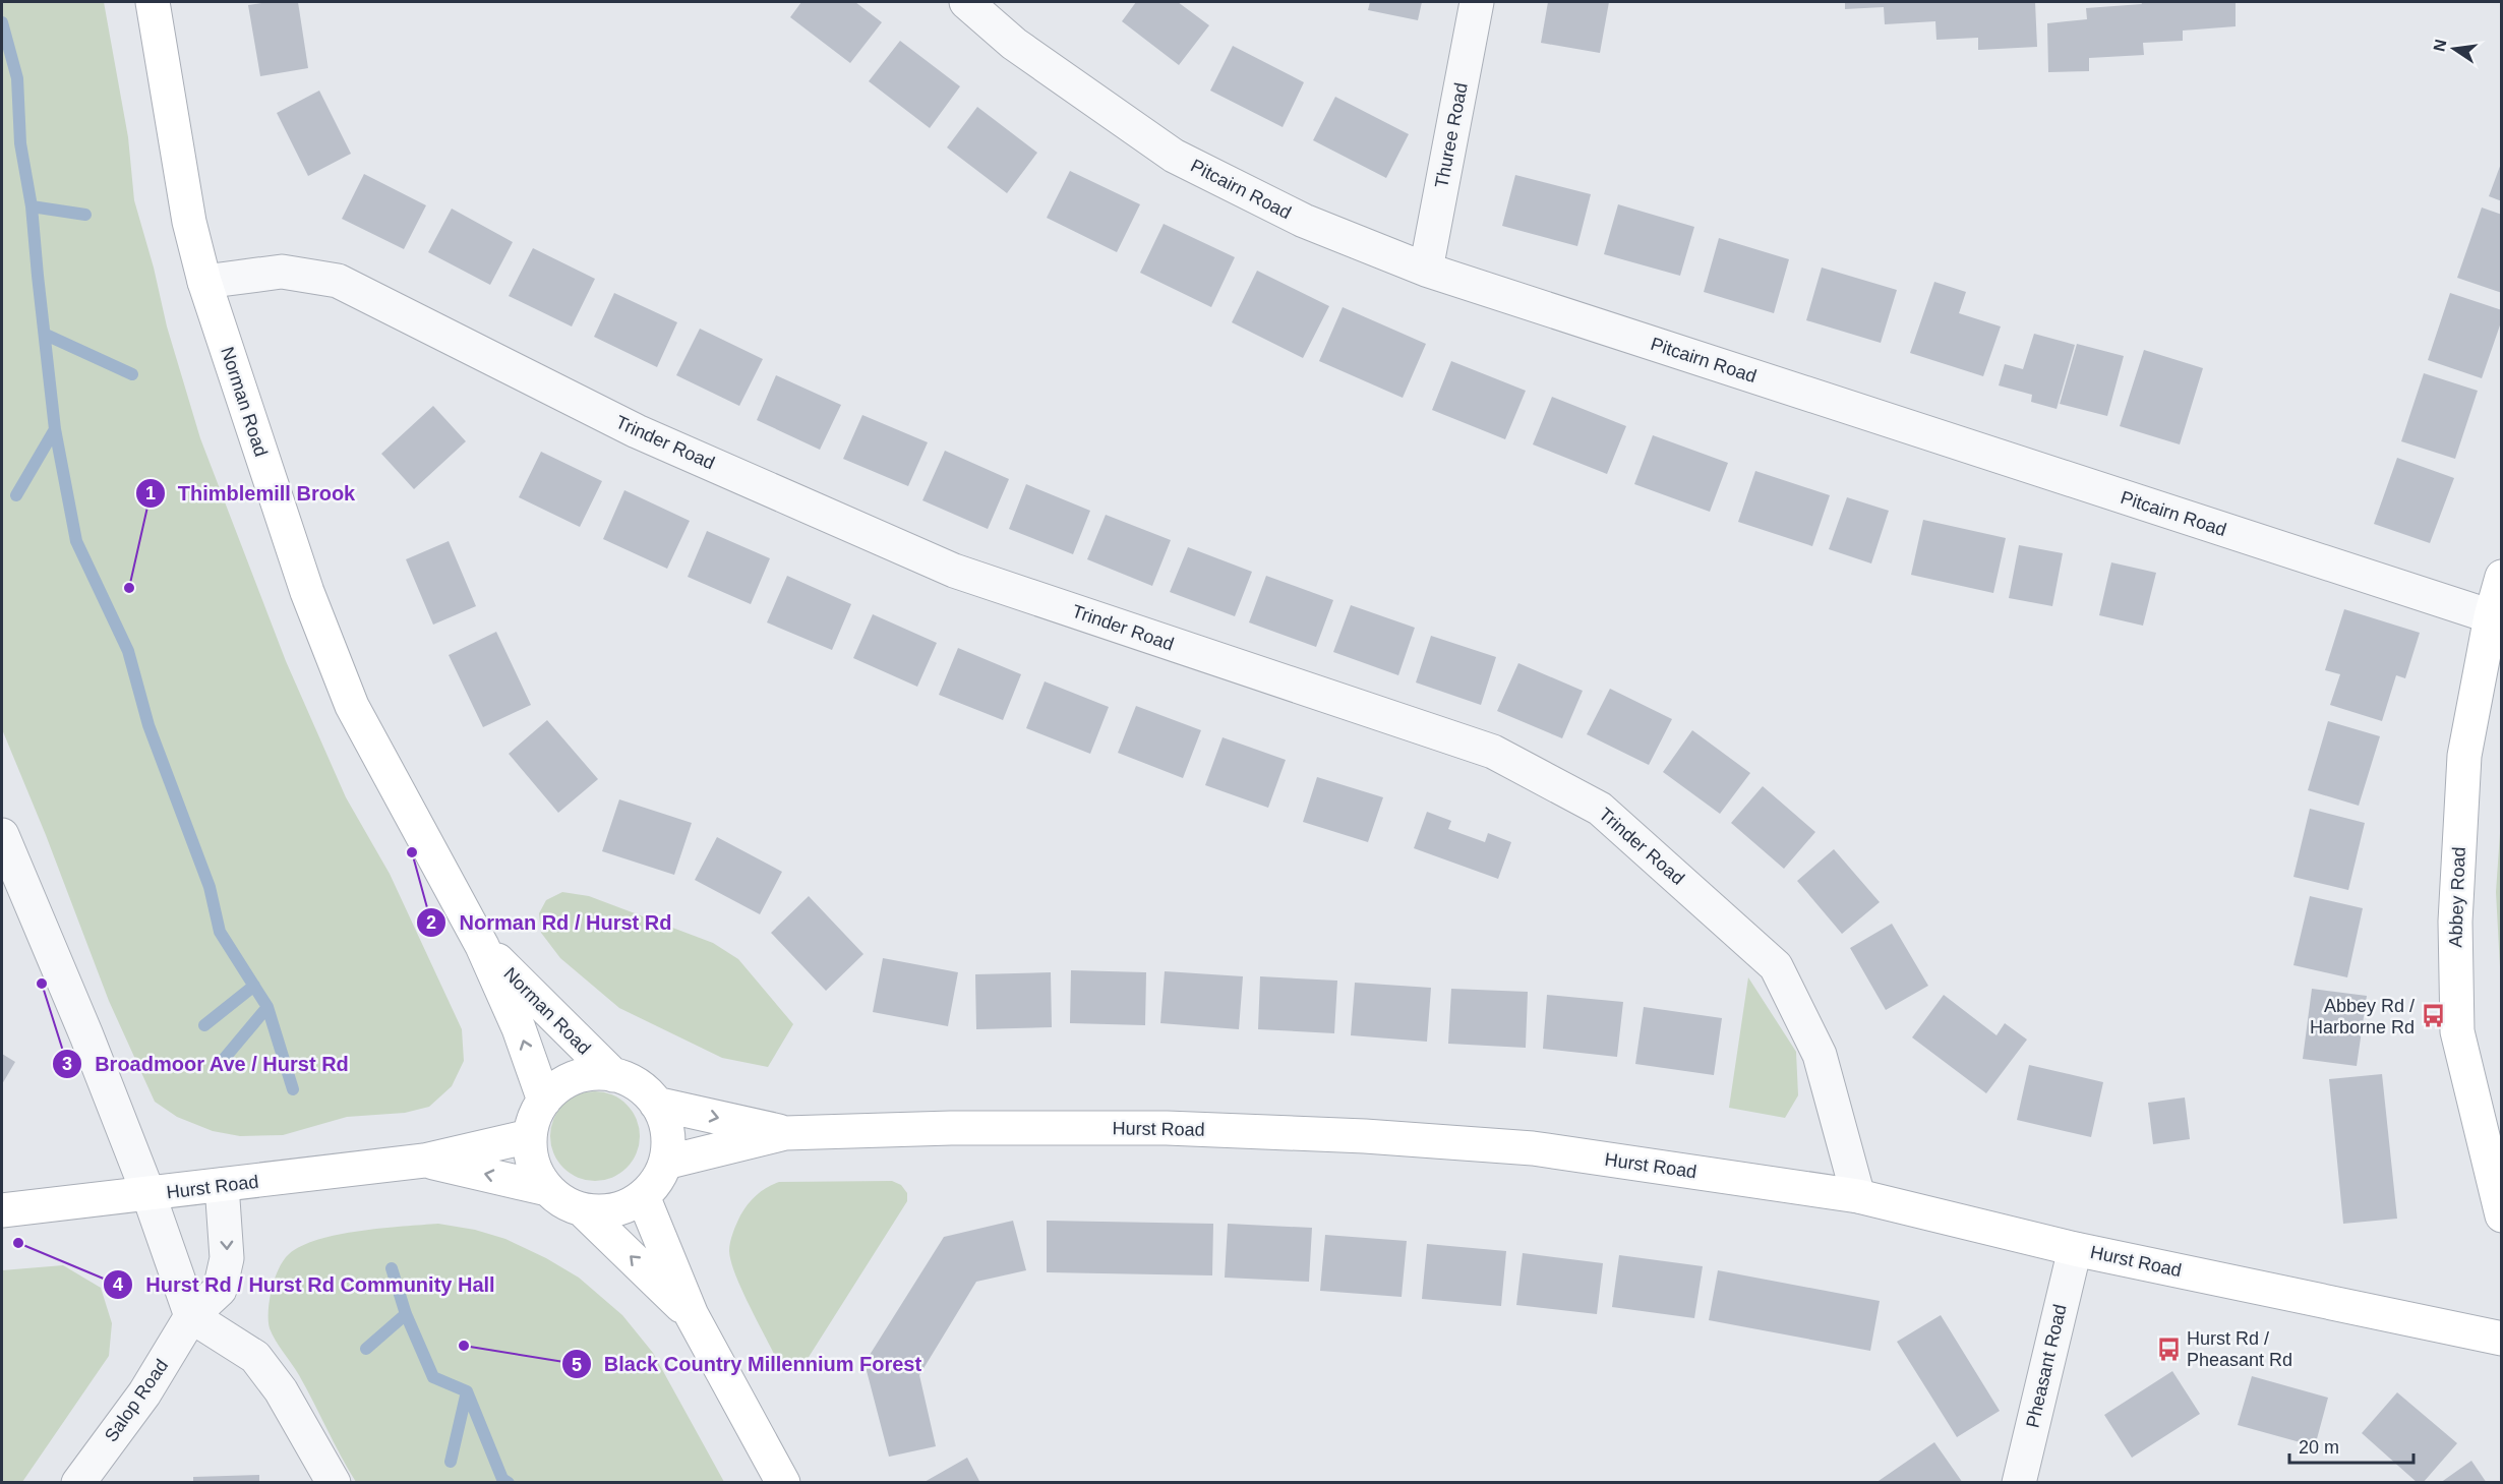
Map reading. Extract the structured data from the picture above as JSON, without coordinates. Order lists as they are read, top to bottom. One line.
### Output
{"streets":{"street":["Thuree Road","Pitcairn Road","Norman Road","Trinder Road","Abbey Road","Hurst Road","Pheasant Road","Salop Road"]},"crossings":[["Thuree Road","Pitcairn Road"],["Pitcairn Road","Abbey Road"],["Norman Road","Trinder Road"],["Norman Road","Hurst Road"],["Trinder Road","Hurst Road"],["Hurst Road","Pheasant Road"],["Hurst Road","Salop Road"]],"one_way":["Salop Road"],"places":{"other":["Thimblemill Brook","Norman Rd / Hurst Rd","Broadmoor Ave / Hurst Rd","Hurst Rd / Hurst Rd Community Hall","Black Country Millennium Forest"],"bus stop":["Abbey Rd / Harborne Rd","Hurst Rd / Pheasant Rd"]},"scale_bar":"20 m","north":"left"}
